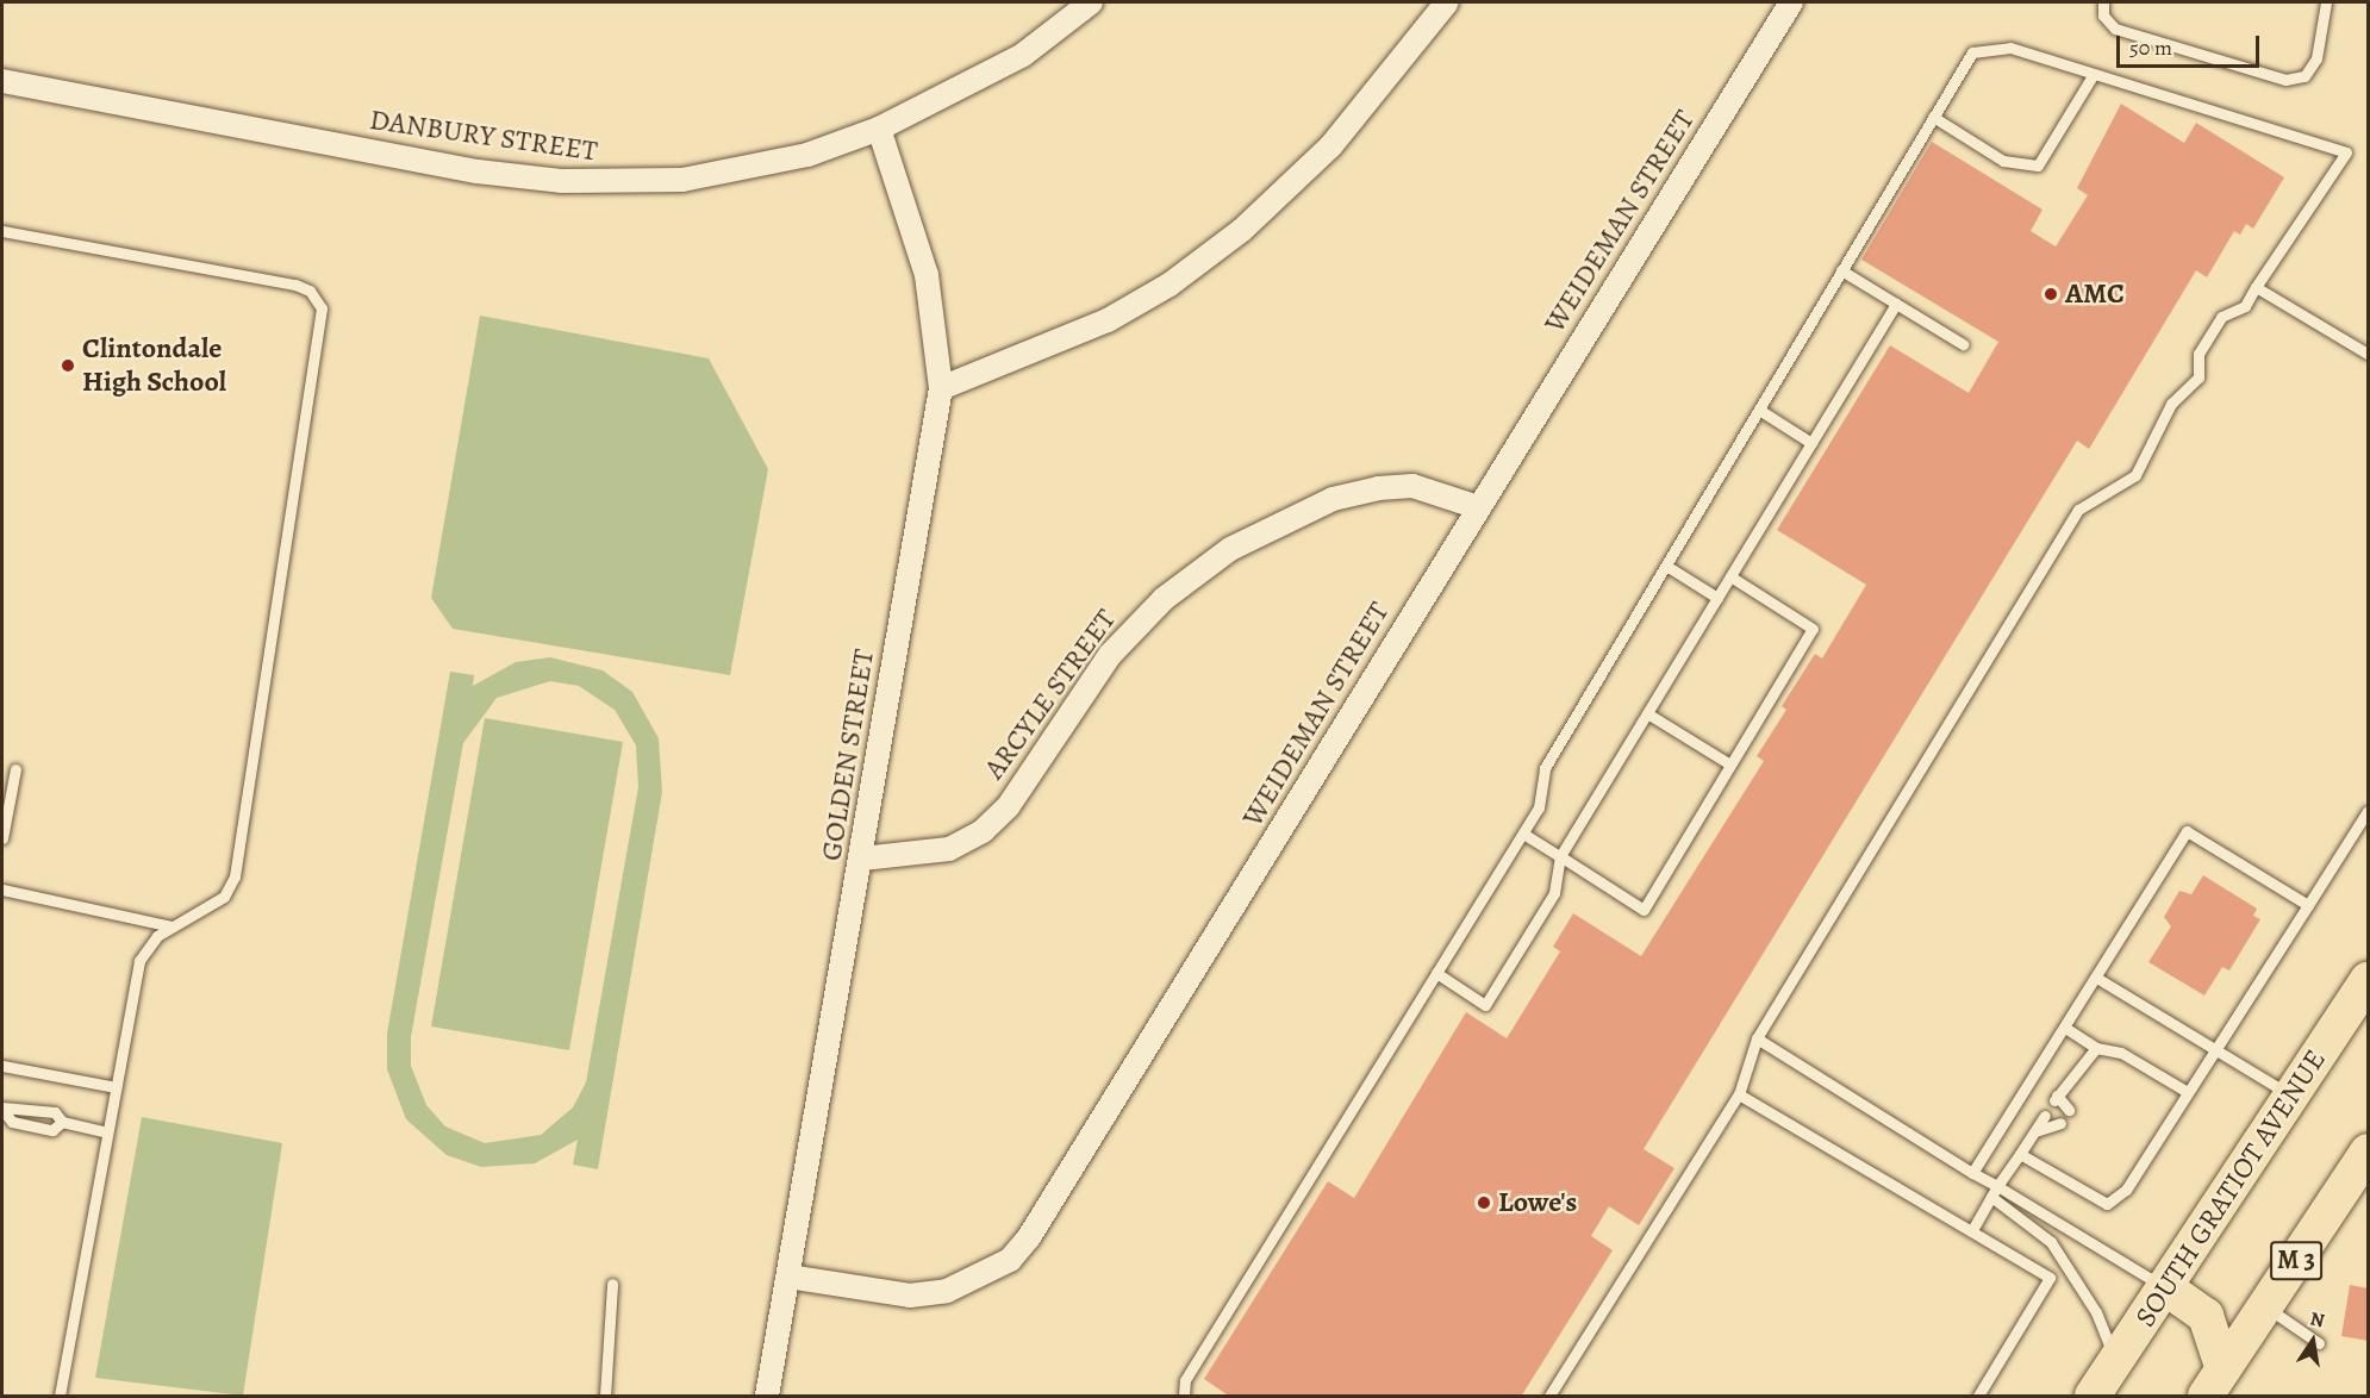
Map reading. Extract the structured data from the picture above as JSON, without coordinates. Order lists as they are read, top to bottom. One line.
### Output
{"streets":{"main road":["SOUTH GRATIOT AVENUE","M 3"],"street":["DANBURY STREET","WEIDEMAN STREET","ARCYLE STREET","GOLDEN STREET"]},"crossings":[["DANBURY STREET","GOLDEN STREET"],["WEIDEMAN STREET","ARCYLE STREET"],["WEIDEMAN STREET","GOLDEN STREET"],["ARCYLE STREET","GOLDEN STREET"]],"places":["AMC","Clintondale High School","Lowe's"],"scale_bar":"50 m","north":"top"}
